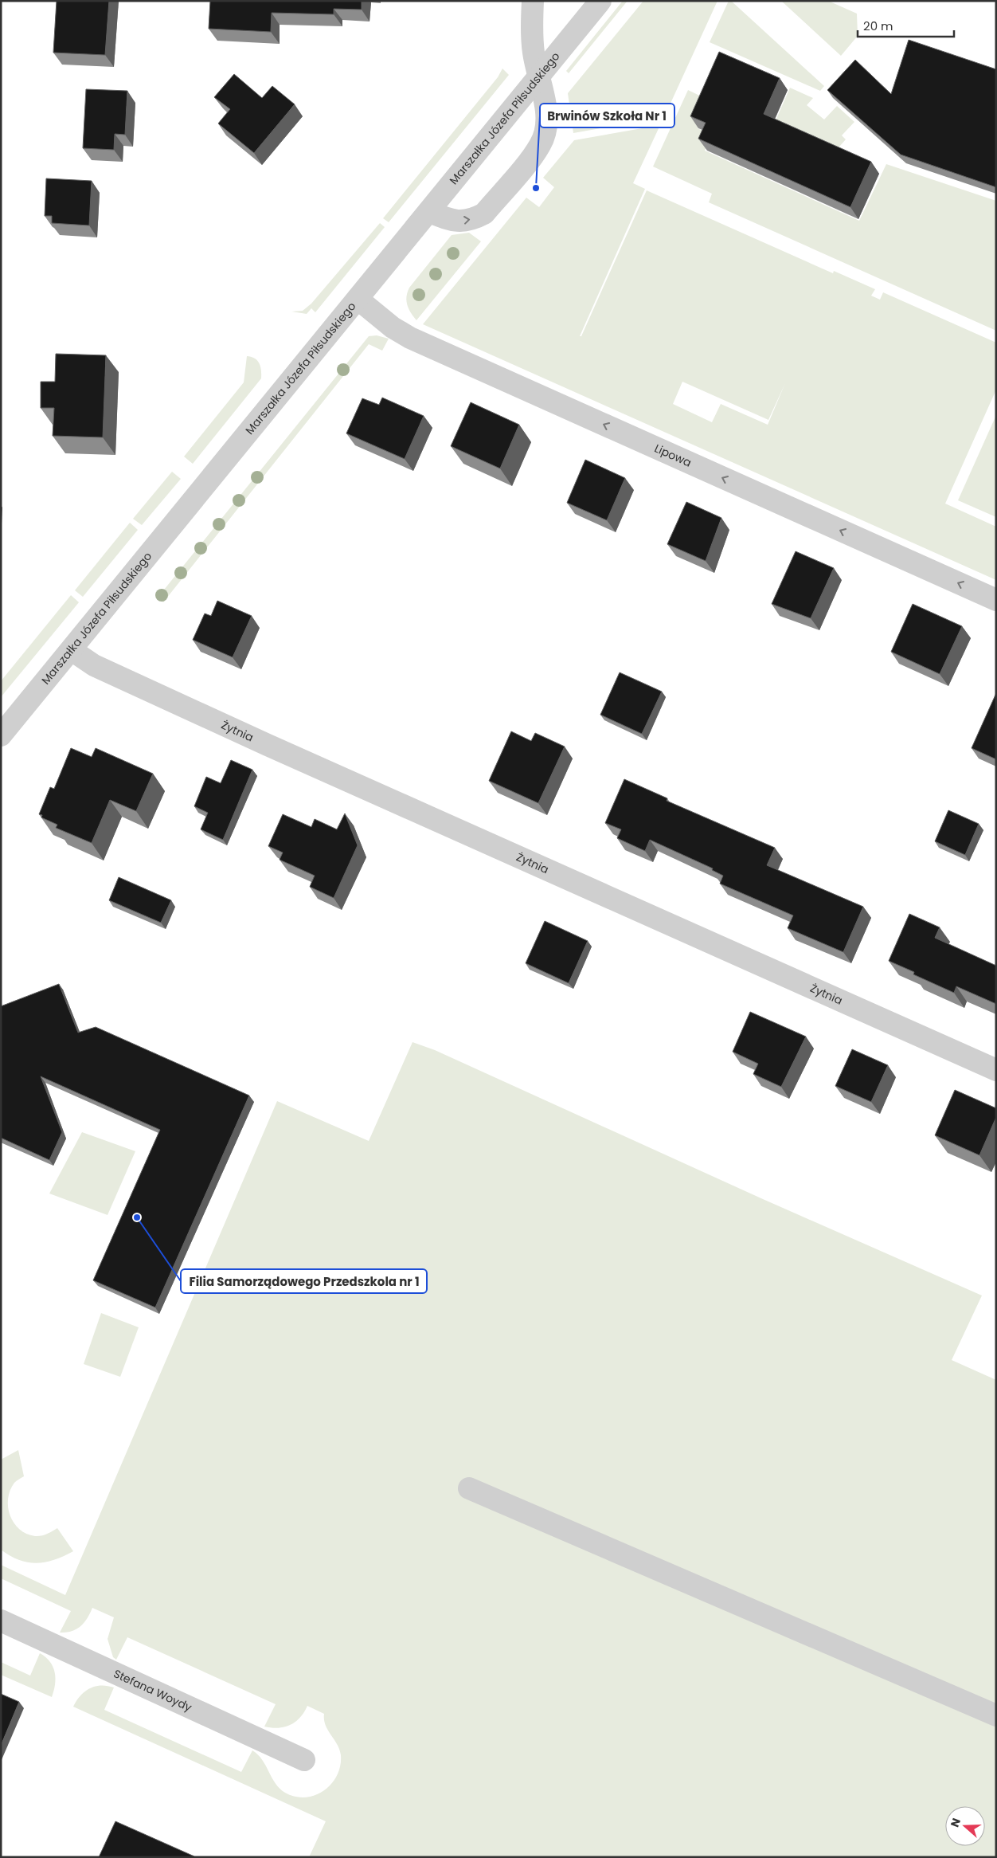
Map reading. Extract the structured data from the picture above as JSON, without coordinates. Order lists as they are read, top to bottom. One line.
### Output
{"streets":{"street":["Marszałka Józefa Piłsudskiego","Lipowa","Żytnia","Stefana Woydy"]},"crossings":[["Marszałka Józefa Piłsudskiego","Lipowa"],["Marszałka Józefa Piłsudskiego","Żytnia"]],"one_way":["Lipowa"],"places":["Brwinów Szkoła Nr 1","Filia Samorządowego Przedszkola nr 1"],"scale_bar":"20 m","north":"left"}
